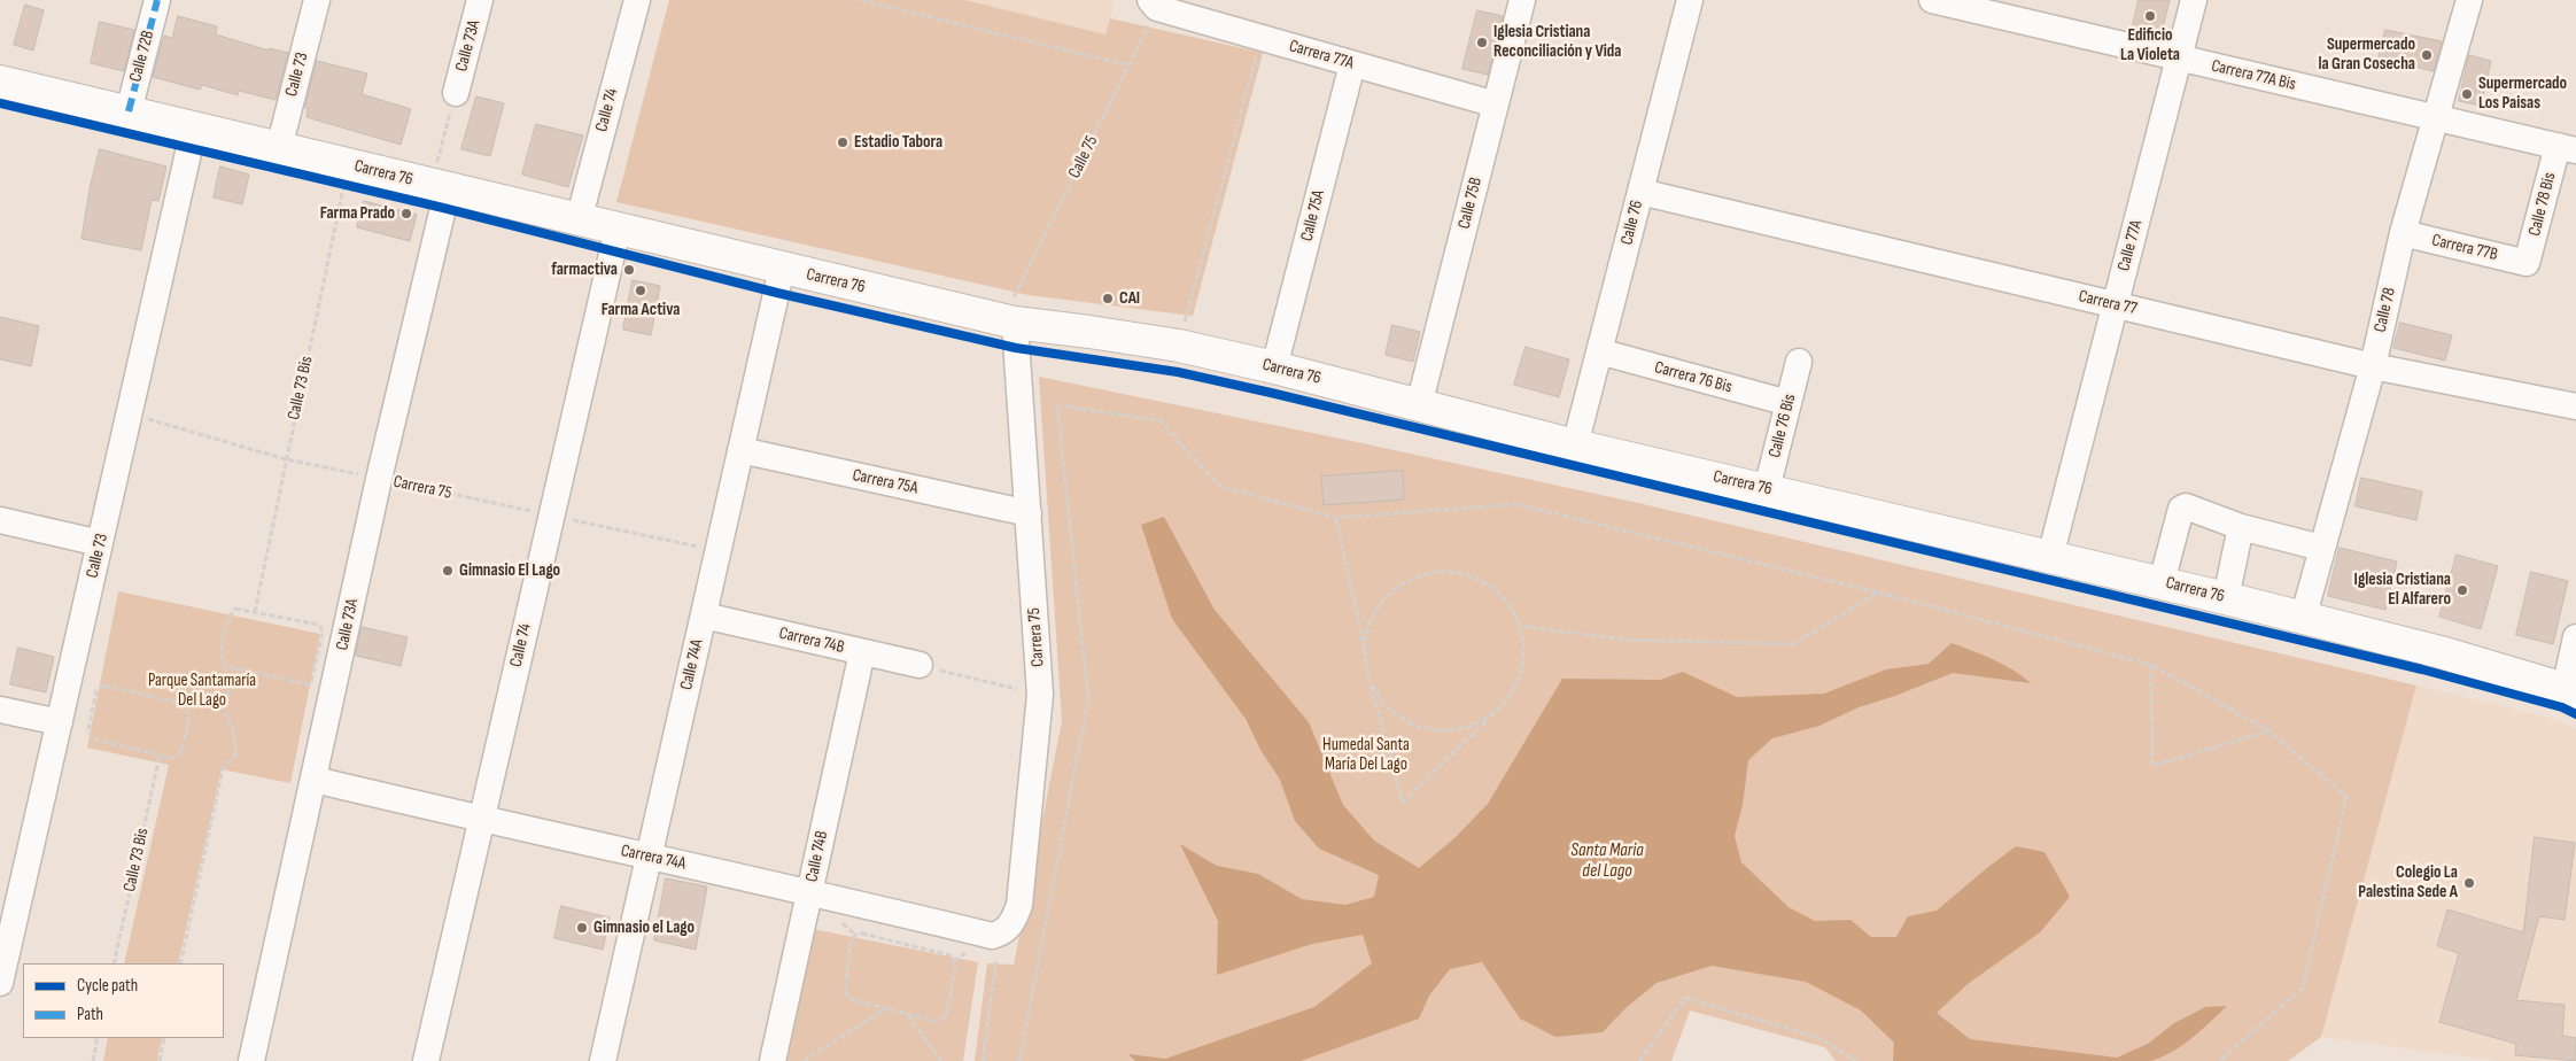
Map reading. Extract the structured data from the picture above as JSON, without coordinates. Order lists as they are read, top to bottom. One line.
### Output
{"streets":{"main road":["Carrera 76"],"street":["Calle 73A","Carrera 77A","Calle 72B","Calle 73","Carrera 77A Bis","Calle 74","Calle 75B","Calle 78 Bis","Calle 75A","Calle 76","Calle 77A","Carrera 77B","Carrera 77","Calle 78","Carrera 76 Bis","Calle 76 Bis","Carrera 75A","Carrera 75","Carrera 74B","Calle 74A","Calle 74B","Carrera 74A"],"path":["Calle 75","Calle 73 Bis"]},"crossings":[["Calle 73A","Carrera 76"],["Calle 73A","Carrera 75"],["Calle 73A","Carrera 74A"],["Carrera 77A","Calle 75"],["Carrera 77A","Calle 75B"],["Carrera 77A","Calle 75A"],["Calle 72B","Carrera 76"],["Calle 73","Carrera 76"],["Calle 73","Carrera 75"],["Carrera 77A Bis","Calle 78 Bis"],["Carrera 77A Bis","Calle 77A"],["Carrera 77A Bis","Calle 78"],["Calle 74","Carrera 76"],["Calle 74","Carrera 75"],["Calle 74","Carrera 74A"],["Calle 75","Carrera 76"],["Calle 75","Carrera 75"],["Carrera 76","Calle 75B"],["Carrera 76","Calle 75A"],["Carrera 76","Calle 76"],["Carrera 76","Calle 77A"],["Carrera 76","Calle 78"],["Carrera 76","Calle 76 Bis"],["Carrera 76","Carrera 75"],["Carrera 76","Calle 74A"],["Calle 78 Bis","Carrera 77B"],["Calle 76","Carrera 77"],["Calle 76","Carrera 76 Bis"],["Calle 77A","Carrera 77"],["Carrera 77B","Calle 78"],["Carrera 77","Calle 78"],["Carrera 76 Bis","Calle 76 Bis"],["Calle 73 Bis","Carrera 75"],["Carrera 75A","Carrera 75"],["Carrera 75A","Calle 74A"],["Carrera 75","Calle 74A"],["Carrera 75","Carrera 74A"],["Carrera 74B","Calle 74A"],["Carrera 74B","Calle 74B"],["Calle 74A","Carrera 74A"],["Calle 74B","Carrera 74A"]],"water":["Santa Maria del Lago"],"parks":["Parque Santamaría Del Lago","Humedal Santa María Del Lago"],"places":["Edificio La Violeta","Iglesia Cristiana Reconciliación y Vida","Supermercado la Gran Cosecha","Supermercado Los Paisas","Estadio Tabora","Farma Prado","farmactiva","Farma Activa","CAI","Gimnasio El Lago","Iglesia Cristiana El Alfarero","Colegio La Palestina Sede A","Gimnasio el Lago"],"legend":["Cycle path","Path"]}
